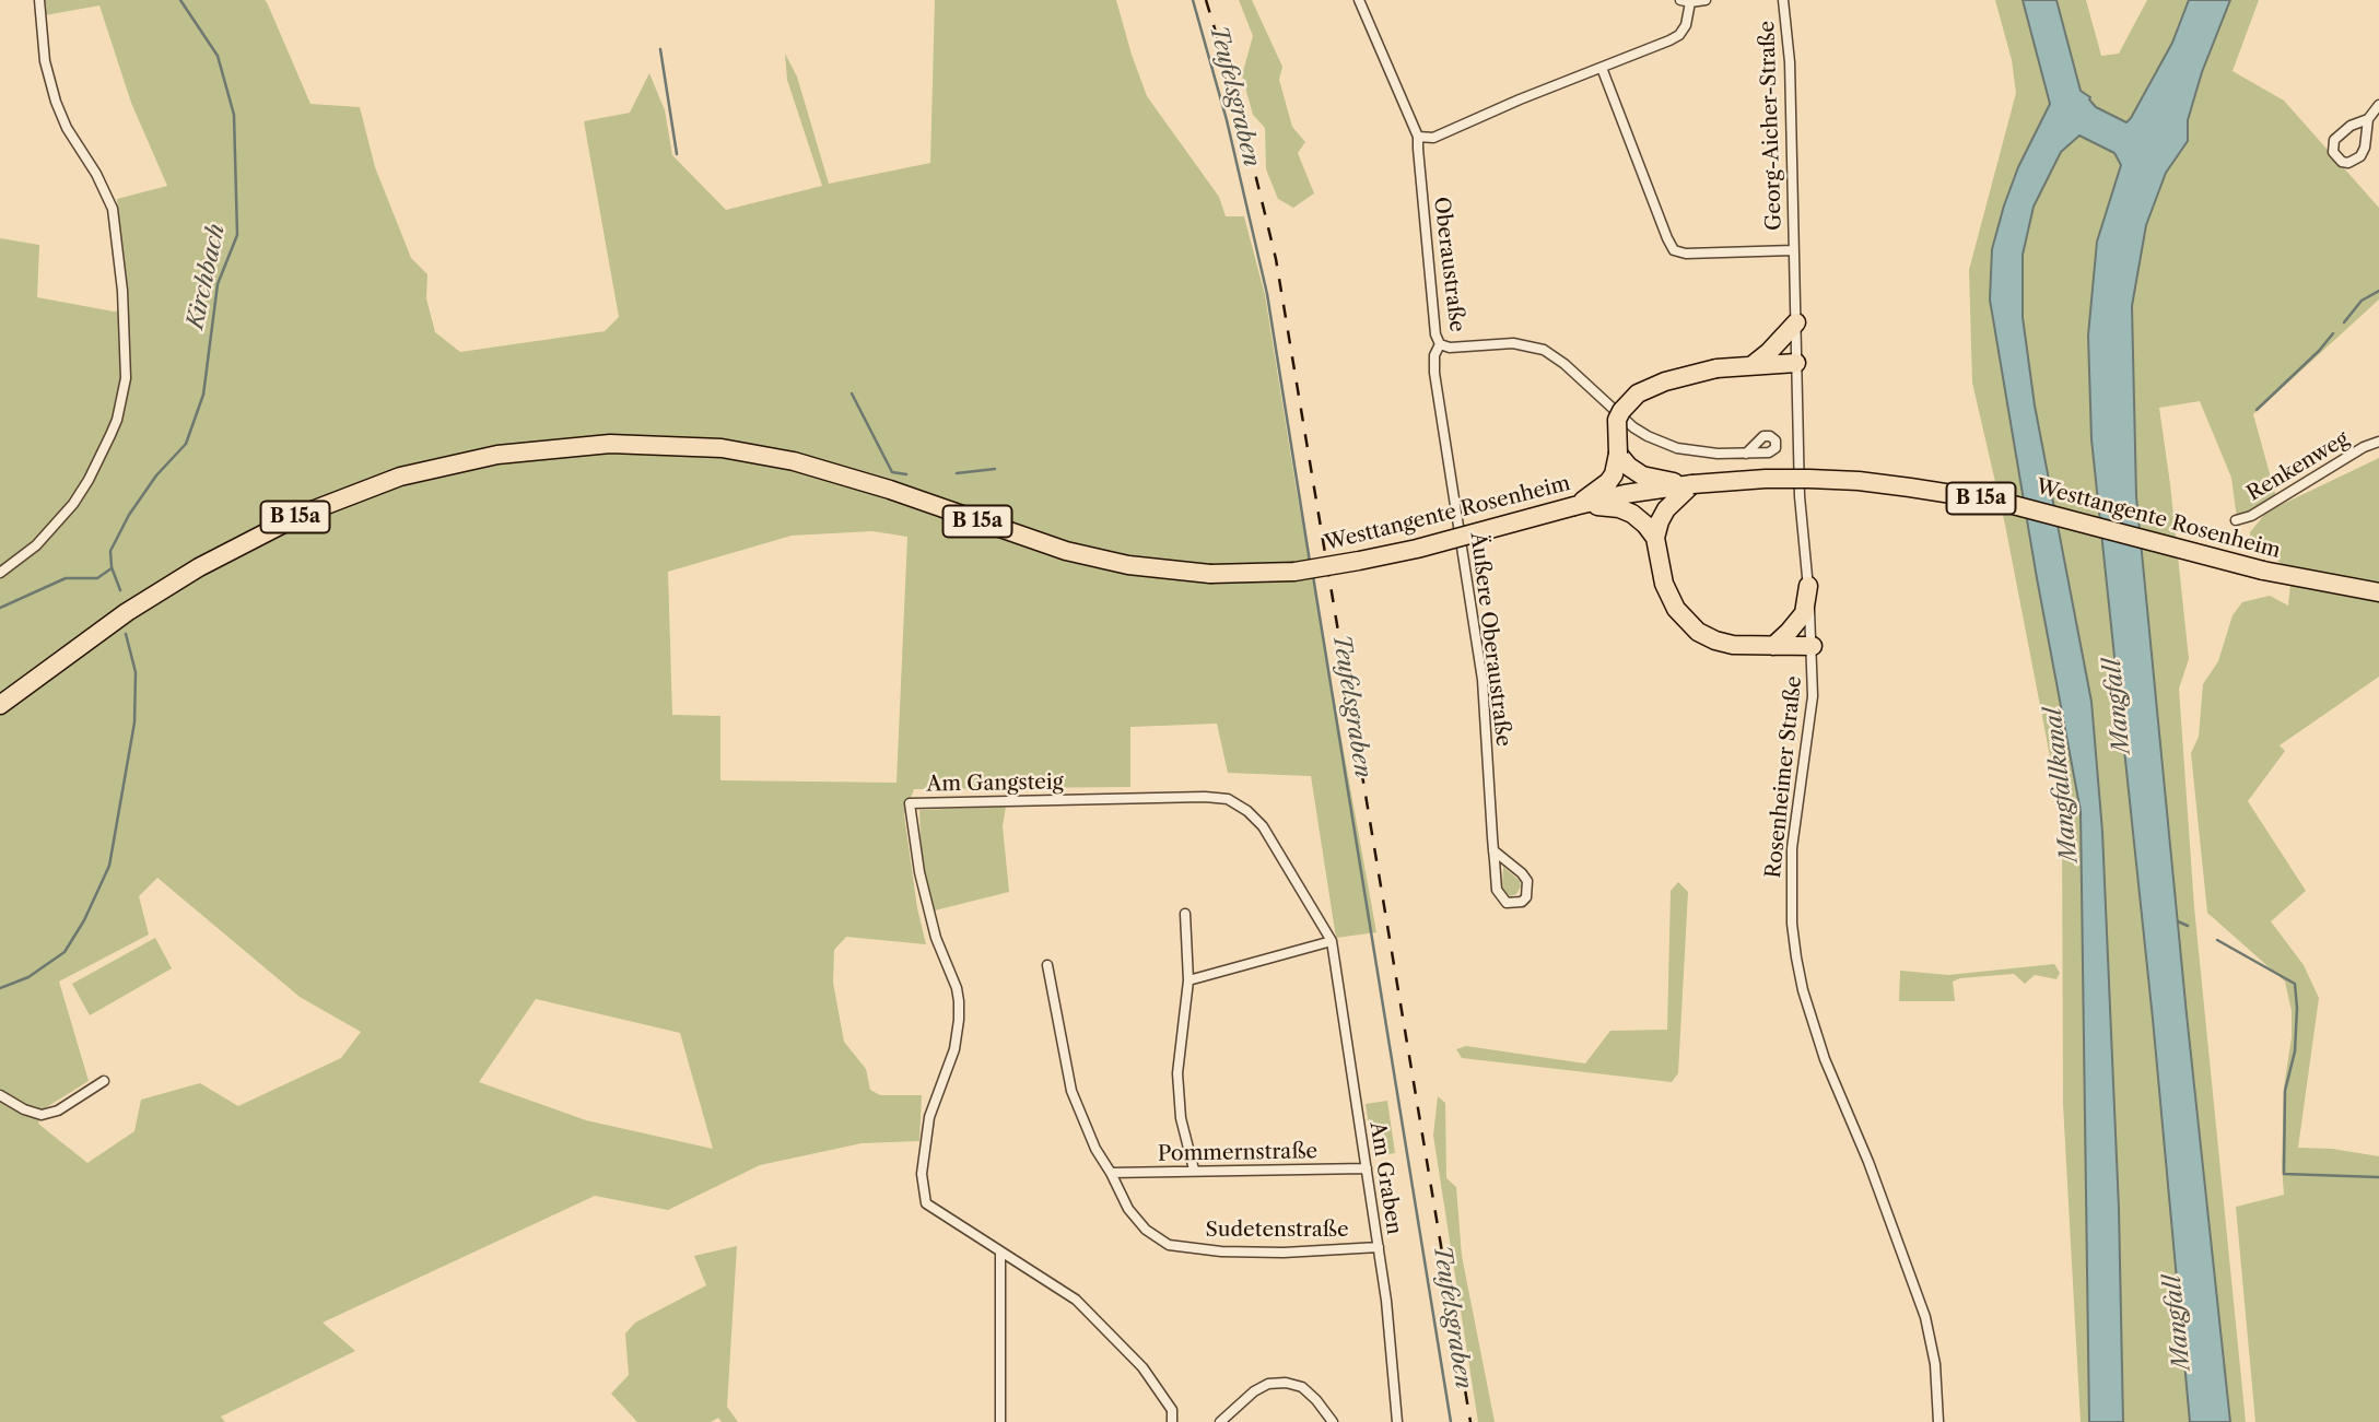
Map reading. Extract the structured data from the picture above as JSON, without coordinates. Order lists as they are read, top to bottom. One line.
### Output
{"streets":{"highway":["B 15a","Westtangente Rosenheim"],"street":["Georg-Aicher-Straße","Oberaustraße","Renkenweg","Äußere Oberaustraße","Rosenheimer Straße","Am Gangsteig","Pommernstraße","Am Graben","Sudetenstraße"]},"crossings":[["Georg-Aicher-Straße","Rosenheimer Straße"],["Oberaustraße","Äußere Oberaustraße"],["Am Gangsteig","Am Graben"],["Pommernstraße","Am Graben"],["Pommernstraße","Sudetenstraße"],["Am Graben","Sudetenstraße"]],"water":["Teufelsgraben","Kirchbach","Mangfall","Mangfallkanal"]}
